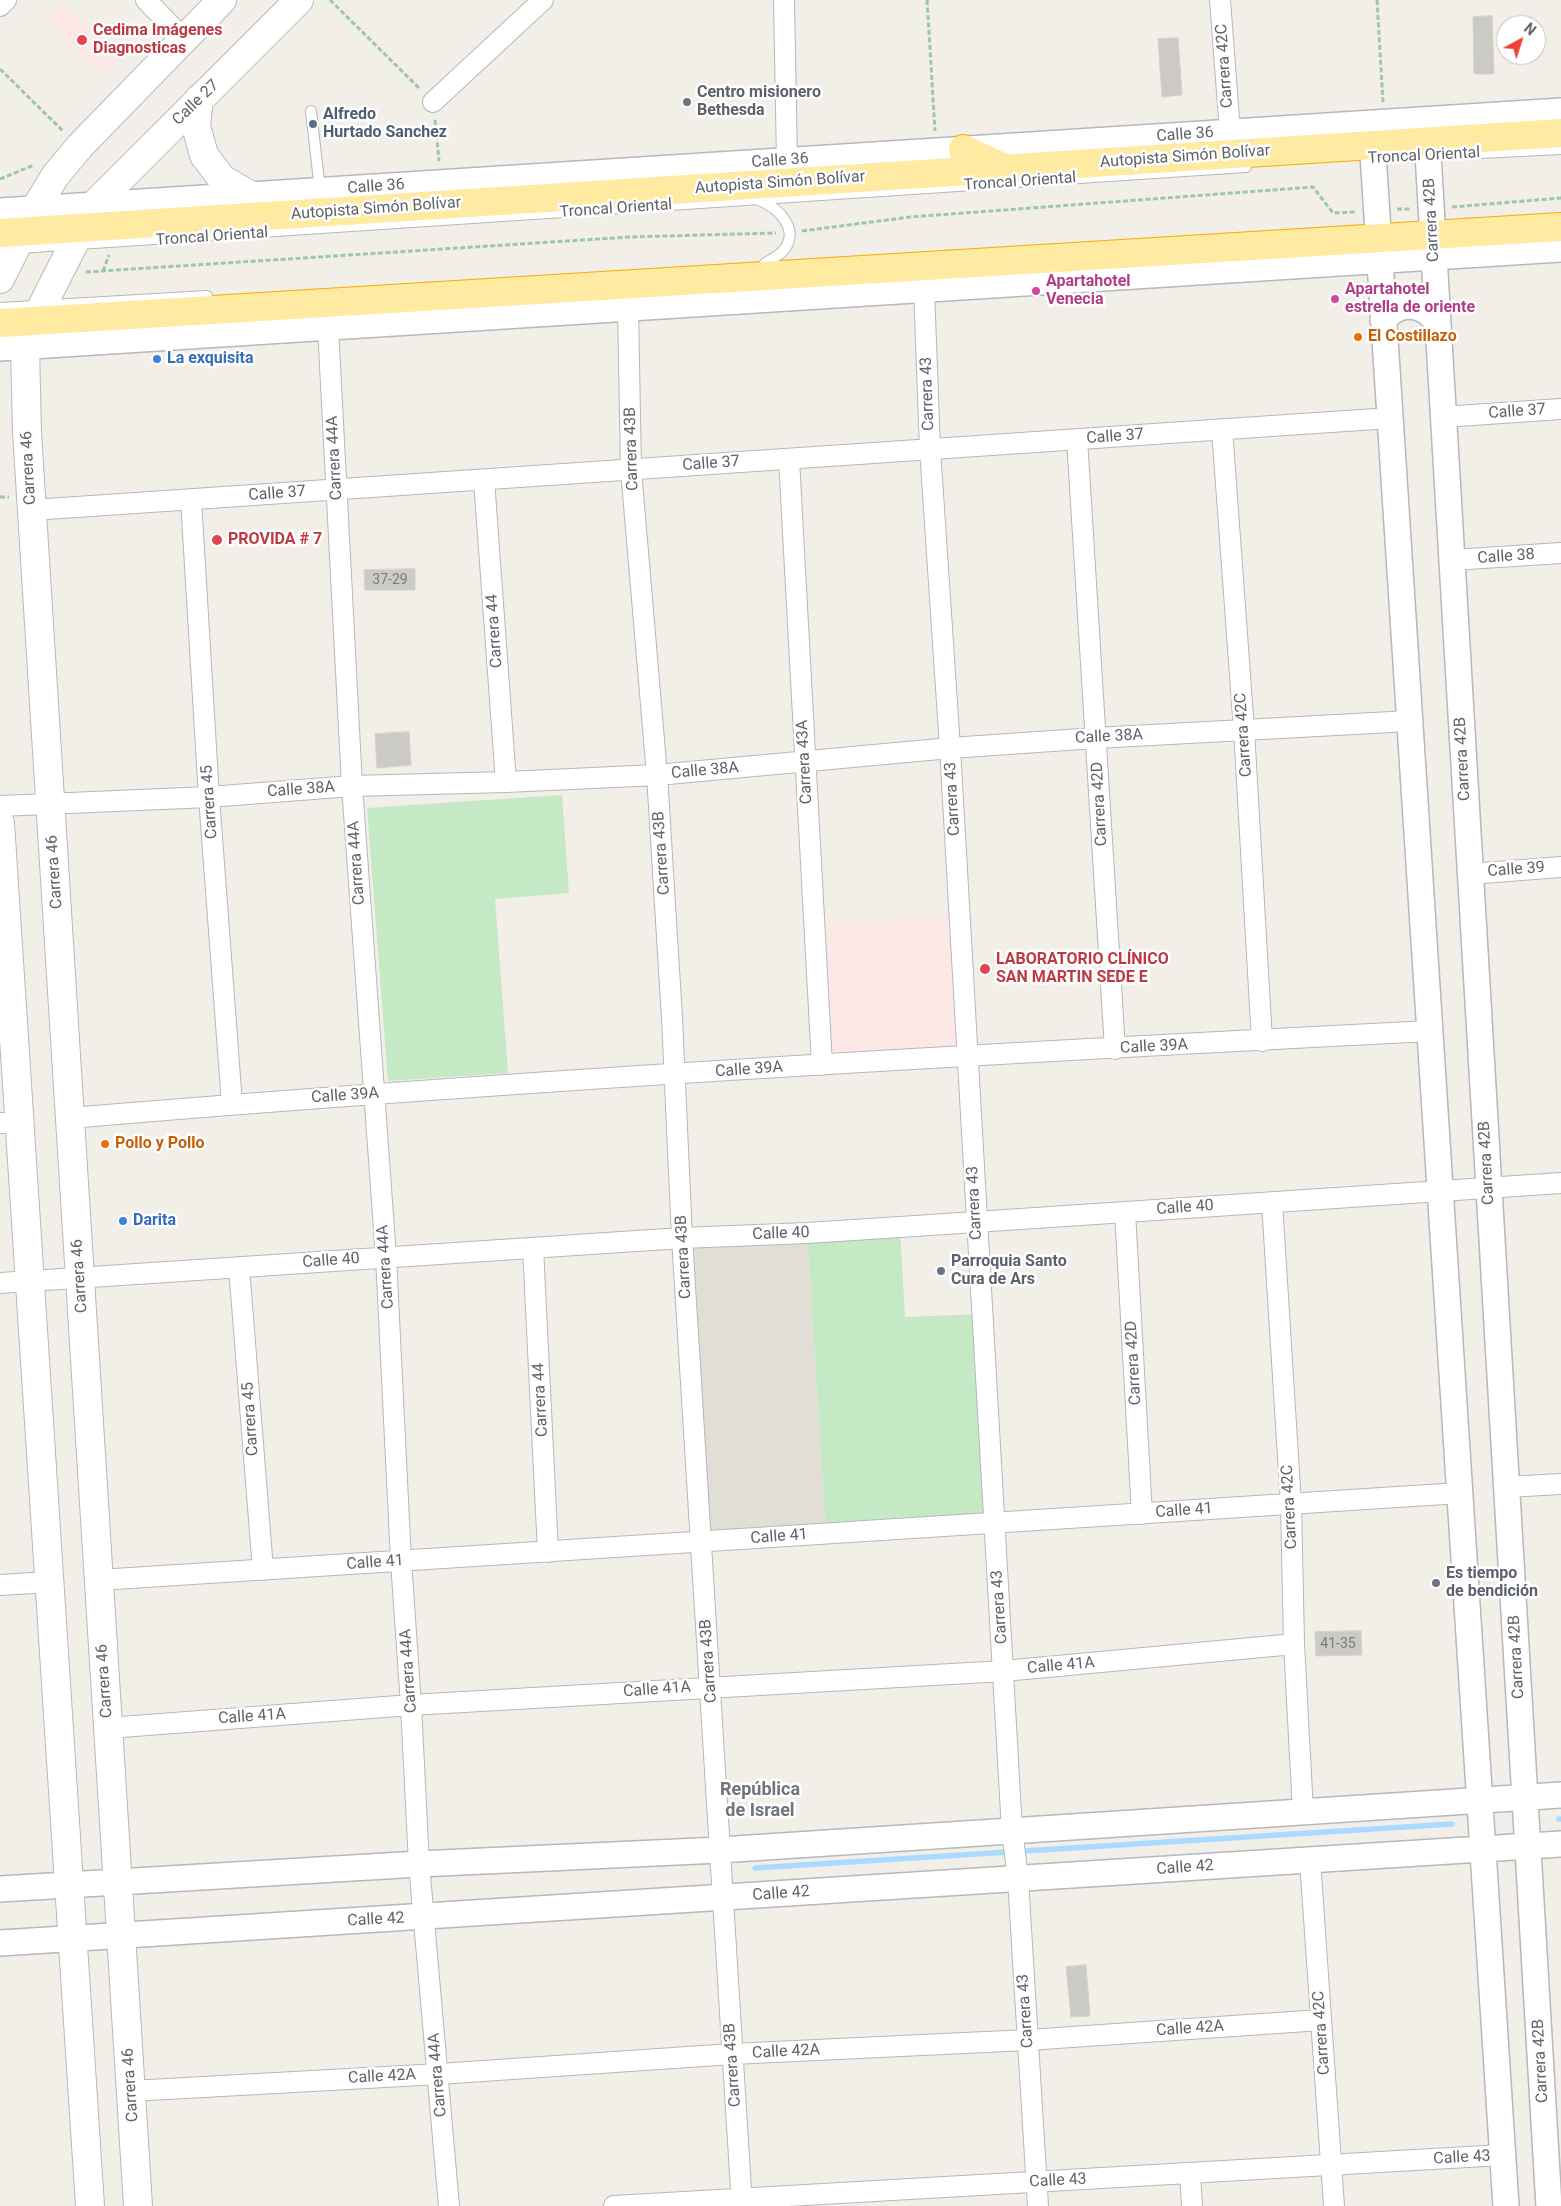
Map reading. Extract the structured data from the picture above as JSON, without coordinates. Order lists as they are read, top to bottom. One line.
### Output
{"streets":{"highway":["Autopista Simón Bolívar"],"main road":["Calle 27","Carrera 46"],"street":["Carrera 42C","Calle 36","Carrera 42B","Carrera 43","Calle 37","Carrera 43B","Carrera 44A","Calle 38","Carrera 44","Calle 38A","Carrera 43A","Carrera 45","Carrera 42D","Calle 39","Calle 39A","Calle 40","Calle 41","Calle 41A","Calle 42","Calle 42A","Calle 43"],"lane":["Troncal Oriental"]},"crossings":[["Carrera 42C","Calle 36"],["Carrera 42C","Calle 37"],["Carrera 42C","Calle 38A"],["Carrera 42C","Calle 39A"],["Carrera 42C","Calle 40"],["Carrera 42C","Calle 41"],["Carrera 42C","Calle 41A"],["Carrera 42C","Calle 42"],["Carrera 42C","Calle 42A"],["Carrera 42C","Calle 43"],["Calle 27","Calle 36"],["Calle 27","Troncal Oriental"],["Calle 27","Autopista Simón Bolívar"],["Calle 27","Carrera 46"],["Calle 36","Troncal Oriental"],["Calle 36","Autopista Simón Bolívar"],["Calle 36","Carrera 46"],["Troncal Oriental","Autopista Simón Bolívar"],["Troncal Oriental","Carrera 42B"],["Troncal Oriental","Carrera 46"],["Autopista Simón Bolívar","Carrera 42B"],["Autopista Simón Bolívar","Carrera 46"],["Carrera 42B","Calle 37"],["Carrera 42B","Calle 38"],["Carrera 42B","Calle 39"],["Carrera 42B","Calle 40"],["Carrera 42B","Calle 42"],["Carrera 43","Calle 37"],["Carrera 43","Calle 38A"],["Carrera 43","Calle 39A"],["Carrera 43","Calle 40"],["Carrera 43","Calle 41"],["Carrera 43","Calle 41A"],["Carrera 43","Calle 42"],["Carrera 43","Calle 42A"],["Carrera 43","Calle 43"],["Calle 37","Carrera 43B"],["Calle 37","Carrera 44A"],["Calle 37","Carrera 46"],["Calle 37","Carrera 44"],["Calle 37","Carrera 43A"],["Calle 37","Carrera 45"],["Calle 37","Carrera 42D"],["Carrera 43B","Calle 38A"],["Carrera 43B","Calle 39A"],["Carrera 43B","Calle 40"],["Carrera 43B","Calle 41"],["Carrera 43B","Calle 41A"],["Carrera 43B","Calle 42"],["Carrera 43B","Calle 42A"],["Carrera 43B","Calle 43"],["Carrera 44A","Calle 38A"],["Carrera 44A","Calle 39A"],["Carrera 44A","Calle 40"],["Carrera 44A","Calle 41"],["Carrera 44A","Calle 41A"],["Carrera 44A","Calle 42"],["Carrera 44A","Calle 42A"],["Carrera 46","Calle 38A"],["Carrera 46","Calle 39A"],["Carrera 46","Calle 40"],["Carrera 46","Calle 41"],["Carrera 46","Calle 41A"],["Carrera 46","Calle 42"],["Carrera 46","Calle 42A"],["Carrera 44","Calle 38A"],["Carrera 44","Calle 40"],["Carrera 44","Calle 41"],["Calle 38A","Carrera 43A"],["Calle 38A","Carrera 45"],["Calle 38A","Carrera 42D"],["Carrera 43A","Calle 39A"],["Carrera 45","Calle 39A"],["Carrera 45","Calle 40"],["Carrera 45","Calle 41"],["Carrera 42D","Calle 39A"],["Carrera 42D","Calle 40"],["Carrera 42D","Calle 41"]],"districts":["República de Israel"],"places":["Cedima Imágenes Diagnosticas","Centro misionero Bethesda","Alfredo Hurtado Sanchez","Apartahotel Venecia","Apartahotel estrella de oriente","El Costillazo","La exquisita","PROVIDA # 7","LABORATORIO CLÍNICO SAN MARTIN SEDE E","Pollo y Pollo","Darita","Parroquia Santo Cura de Ars","Es tiempo de bendición"],"house_numbers":["37-29","41-35"],"north":"top right"}
